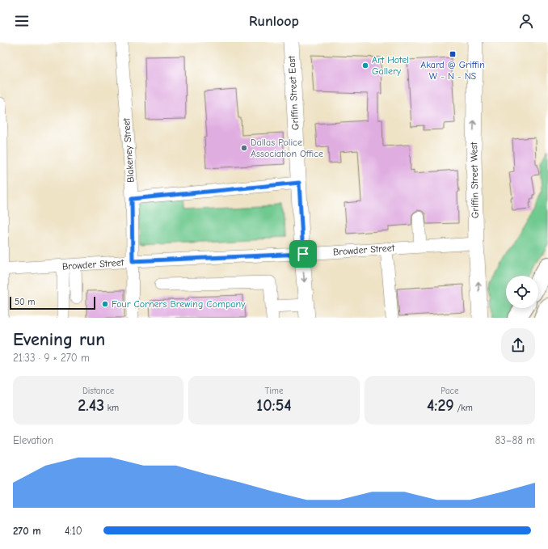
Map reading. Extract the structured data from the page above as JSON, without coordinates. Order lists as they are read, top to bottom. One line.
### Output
{"streets":{"main road":["Griffin Street East","Griffin Street West"],"street":["Blakeney Street","Browder Street"]},"crossings":[["Griffin Street East","Browder Street"],["Blakeney Street","Browder Street"],["Griffin Street West","Browder Street"]],"one_way":["Griffin Street West"],"places":{"transit":["Akard @ Griffin W - N - NS"],"other":["Art Hotel Gallery","Dallas Police Association Office","Four Corners Brewing Company"]},"scale_bar":"50 m","page":{"header":"Runloop","scale":"50 m","heading":["Evening run","21:33 · 9 × 270 m"],"stats":[["Distance","2.43 km"],["Time","10:54"],["Pace","4:29 /km"]],"chart":["Elevation","83–88 m"],"list":[{"name":"270 m","note":"4:10"}]}}
